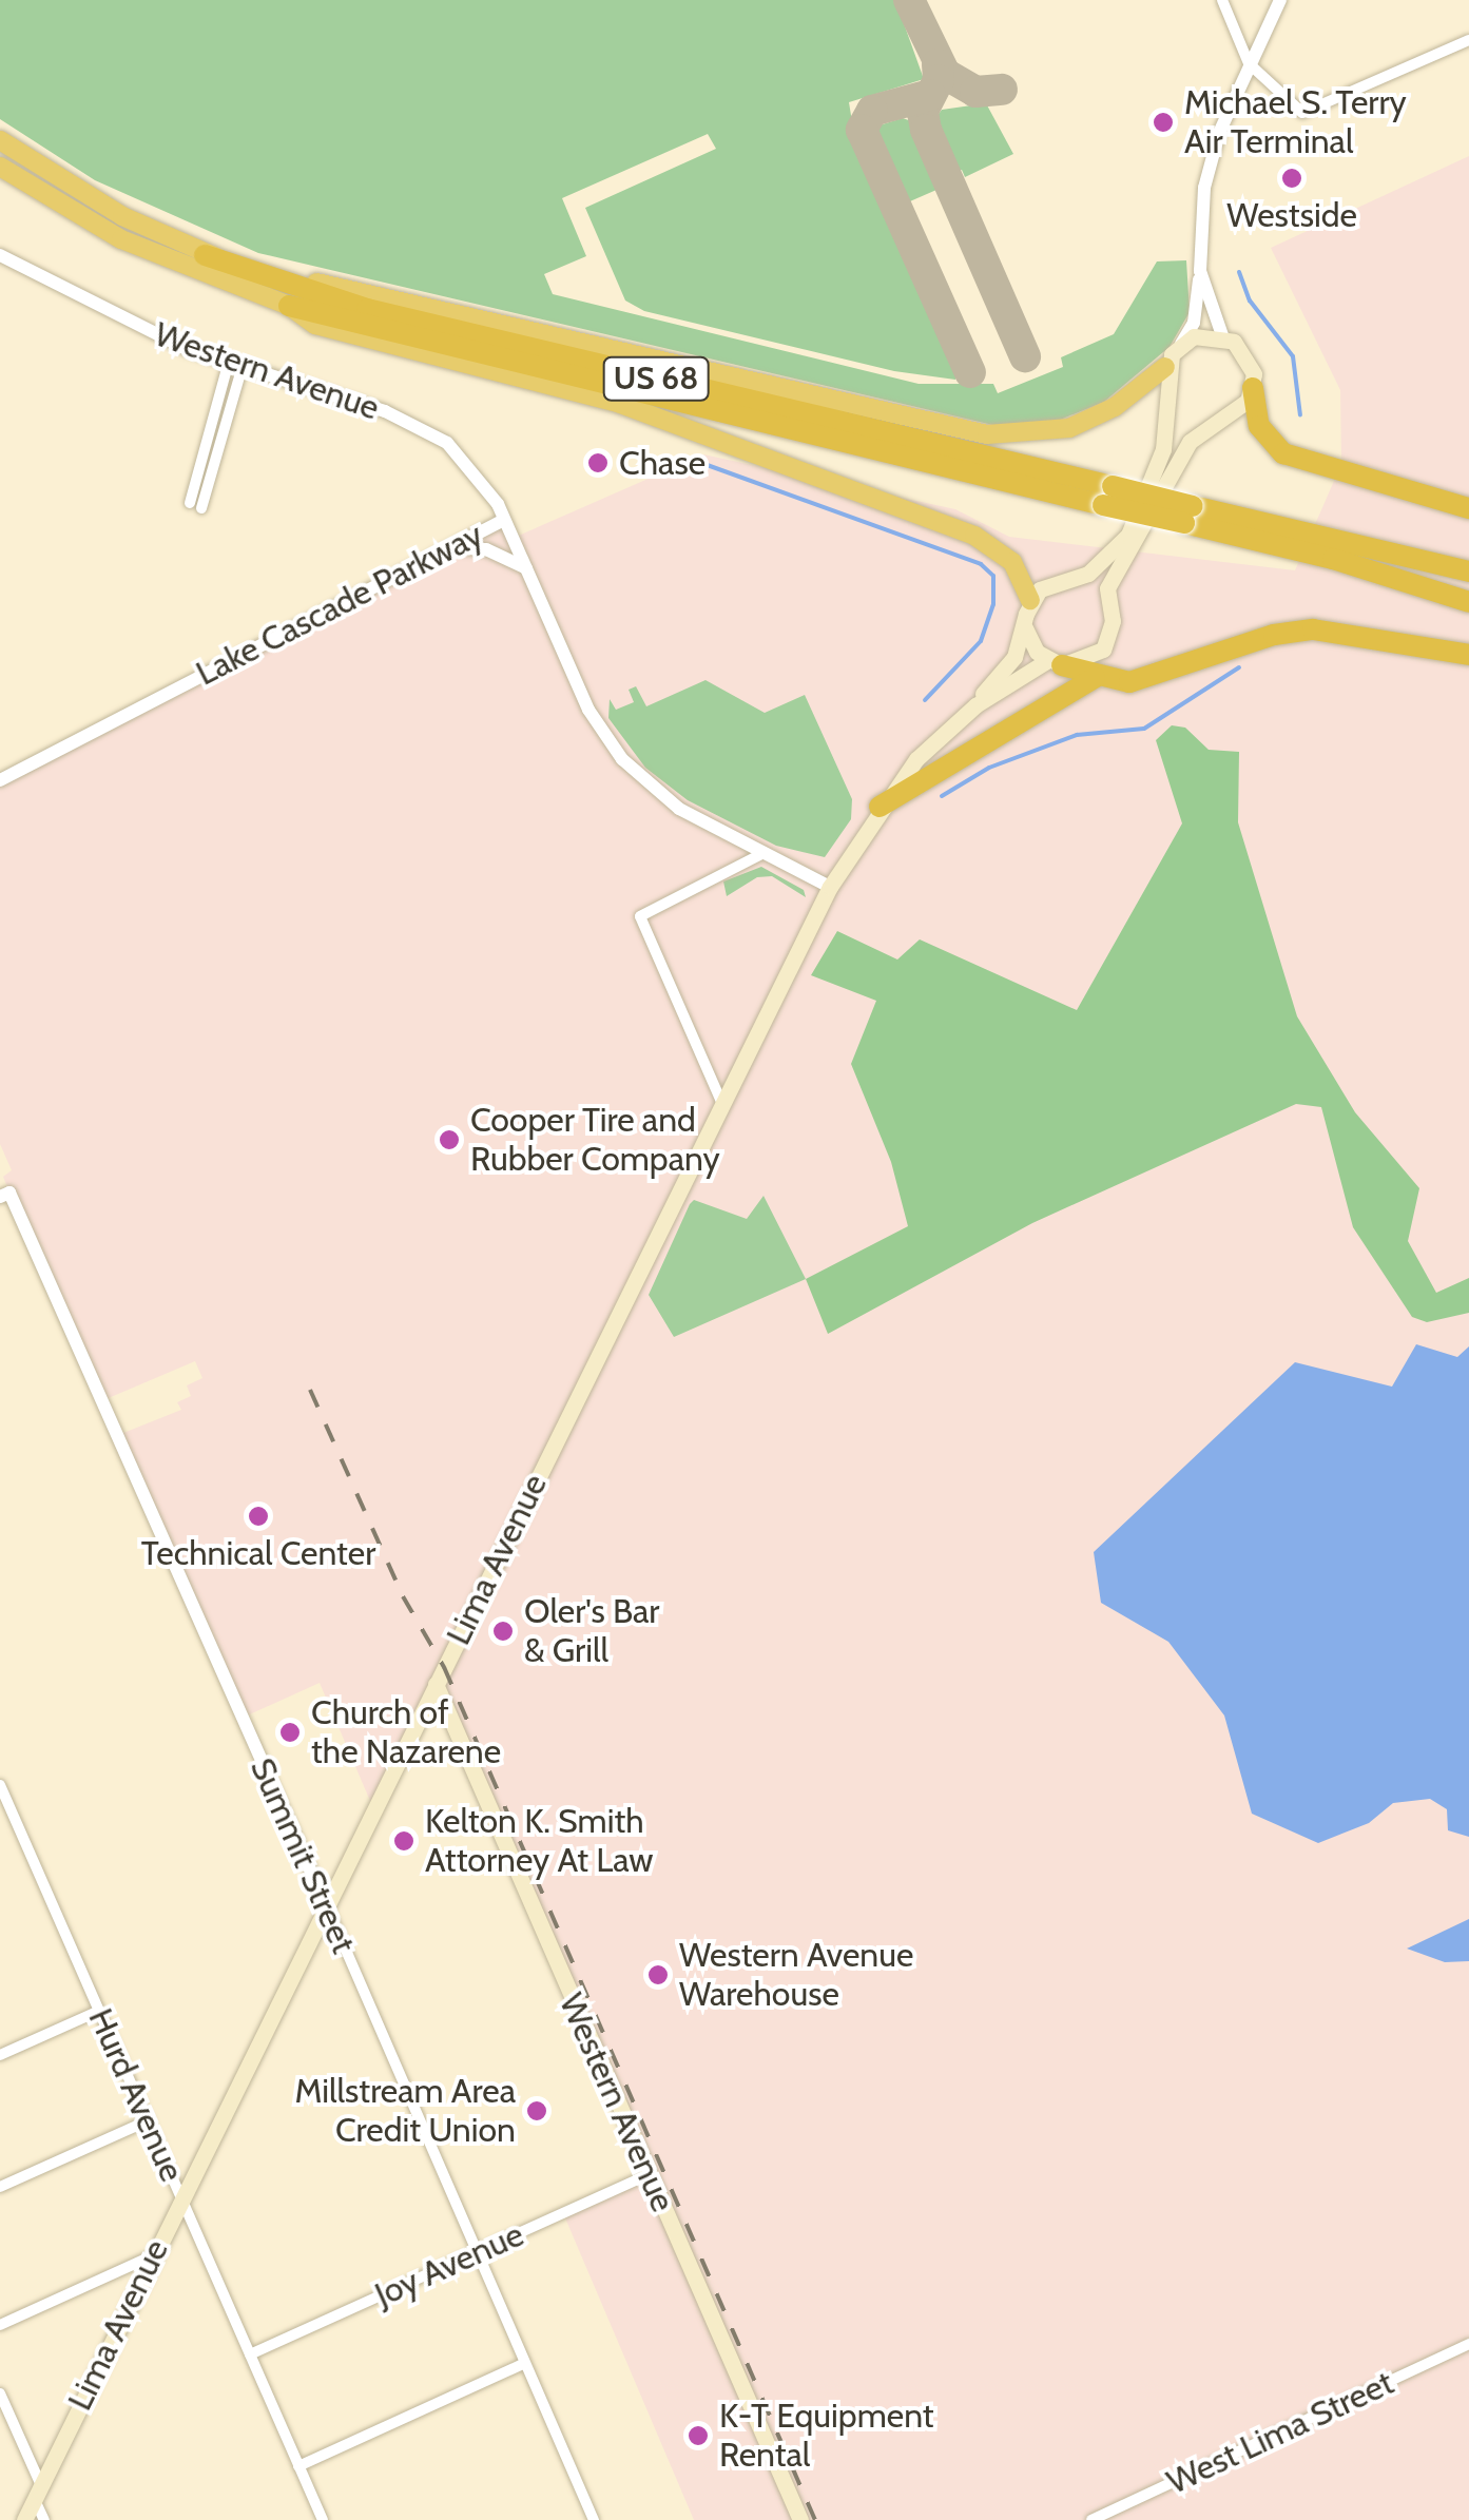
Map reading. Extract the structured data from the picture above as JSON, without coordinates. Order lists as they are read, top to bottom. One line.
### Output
{"streets":{"highway":["US 68"],"main road":["Western Avenue","Lima Avenue"],"street":["Lake Cascade Parkway","Summit Street","Hurd Avenue","Joy Avenue","West Lima Street"]},"crossings":[["Western Avenue","Lake Cascade Parkway"],["Western Avenue","Lima Avenue"],["Western Avenue","Joy Avenue"],["Lake Cascade Parkway","Lima Avenue"],["Lima Avenue","Summit Street"],["Lima Avenue","Hurd Avenue"],["Summit Street","Joy Avenue"],["Hurd Avenue","Joy Avenue"]],"places":["Michael S. Terry Air Terminal","Westside","Chase","Cooper Tire and Rubber Company","Technical Center","Oler's Bar & Grill","Church of the Nazarene","Kelton K. Smith Attorney At Law","Western Avenue Warehouse","Millstream Area Credit Union","K-T Equipment Rental"]}
